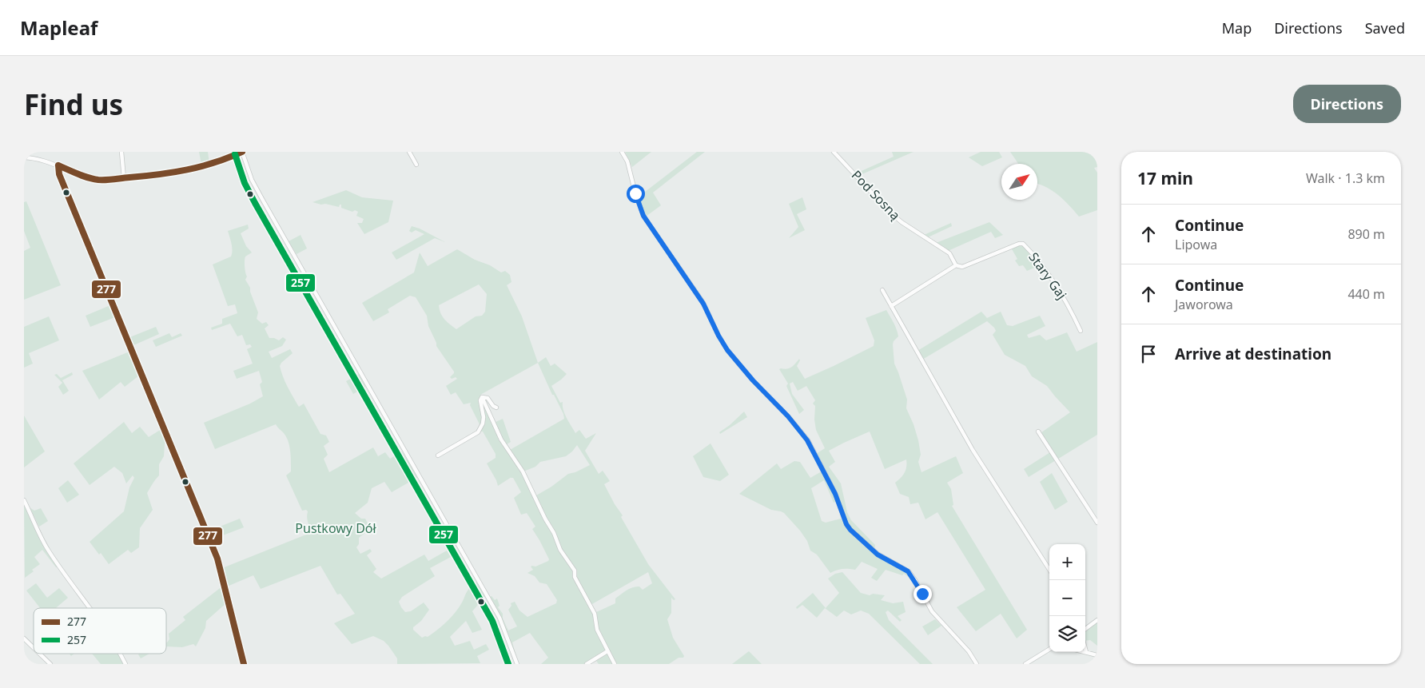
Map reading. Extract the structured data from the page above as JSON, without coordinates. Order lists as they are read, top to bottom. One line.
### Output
{"streets":{"street":["Pod Sosną","Stary Gaj"]},"crossings":[["Pod Sosną","Stary Gaj"]],"parks":["Pustkowy Dół"],"lines":["transit line 277","transit line 257"],"legend":["277","257"],"north":"top right","page":{"header":"Mapleaf","nav":["Map","Directions","Saved"],"buttons":"Directions","title":"Find us","heading":["17 min","Walk · 1.3 km"],"list":[["Continue","Lipowa","890 m"],["Continue","Jaworowa","440 m"],"Arrive at destination"],"map_buttons":["+","−"]}}
